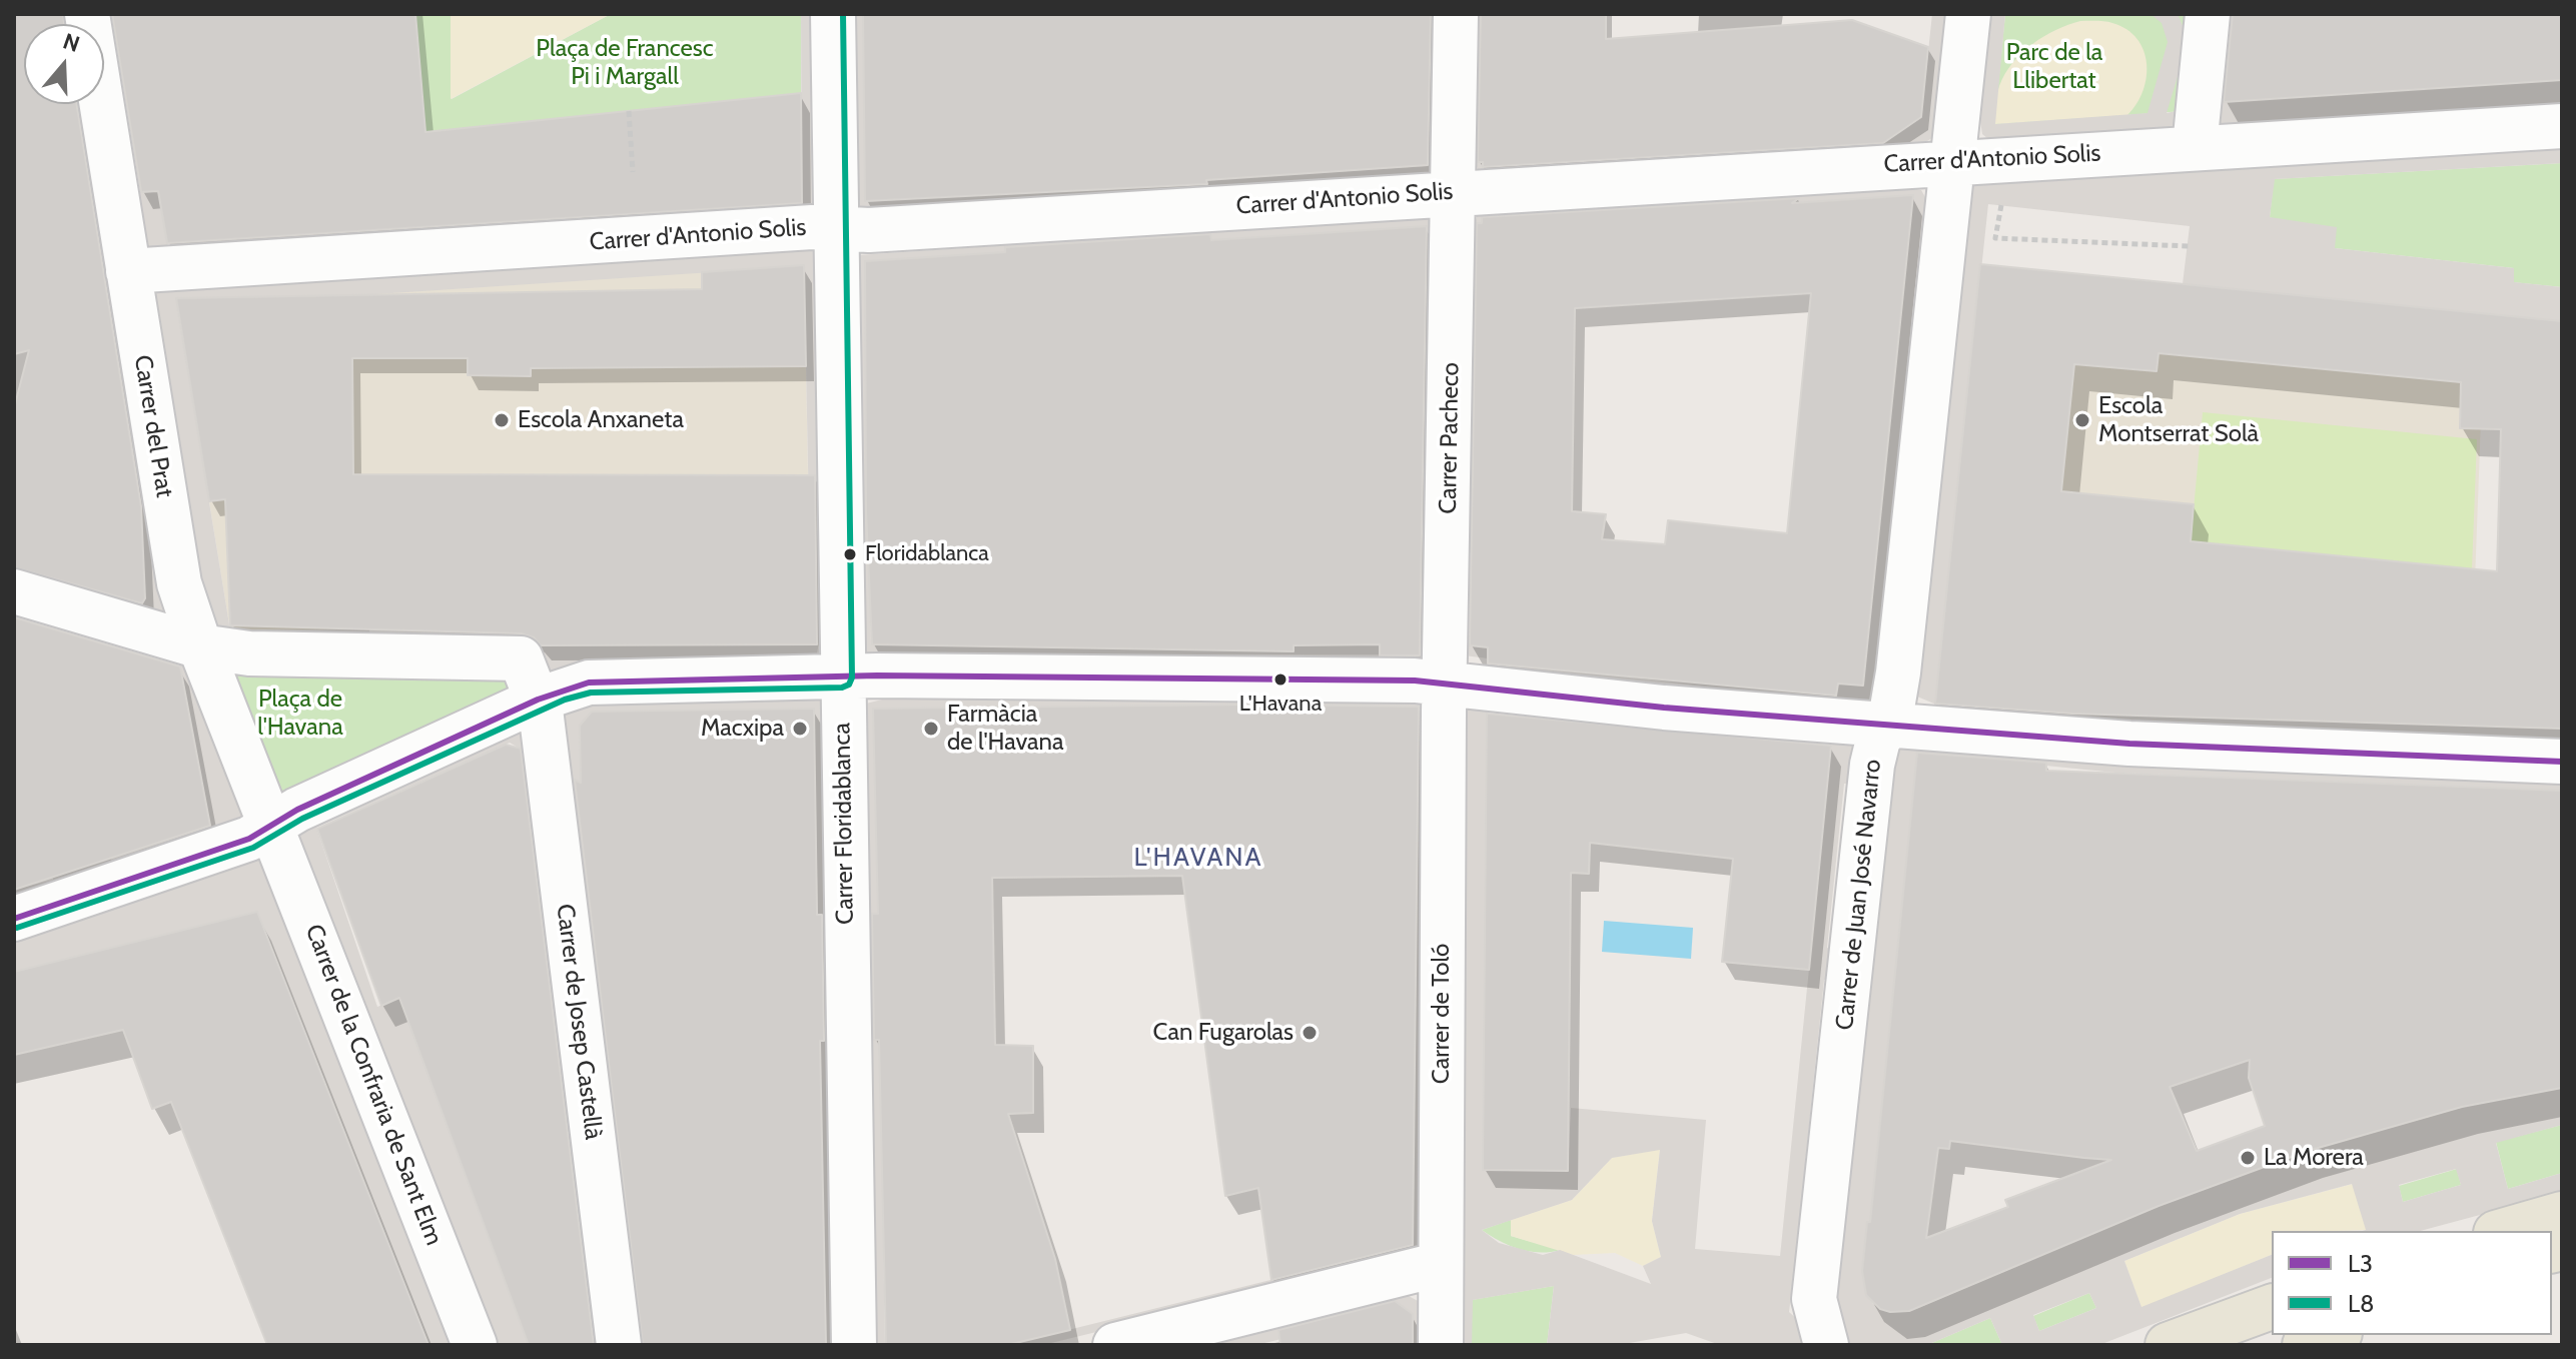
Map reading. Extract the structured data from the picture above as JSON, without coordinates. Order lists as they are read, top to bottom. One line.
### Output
{"streets":{"street":["Carrer d'Antonio Solis","Carrer del Prat","Carrer Pacheco","Carrer Floridablanca","Carrer de Juan José Navarro","Carrer de Toló","Carrer de Josep Castellà","Carrer de la Confraria de Sant Elm"]},"crossings":[["Carrer d'Antonio Solis","Carrer del Prat"],["Carrer d'Antonio Solis","Carrer Pacheco"],["Carrer d'Antonio Solis","Carrer Floridablanca"],["Carrer d'Antonio Solis","Carrer de Juan José Navarro"],["Carrer del Prat","Carrer de la Confraria de Sant Elm"],["Carrer Pacheco","Carrer de Toló"]],"districts":["L'HAVANA"],"parks":["Plaça de Francesc Pi i Margall","Parc de la Llibertat","Plaça de l'Havana"],"places":["Escola Anxaneta","Escola Montserrat Solà","Floridablanca","L'Havana","Macxipa","Farmàcia de l'Havana","Can Fugarolas","La Morera"],"lines":["transit line L8","transit line L3"],"legend":["L3","L8"],"north":"top"}
